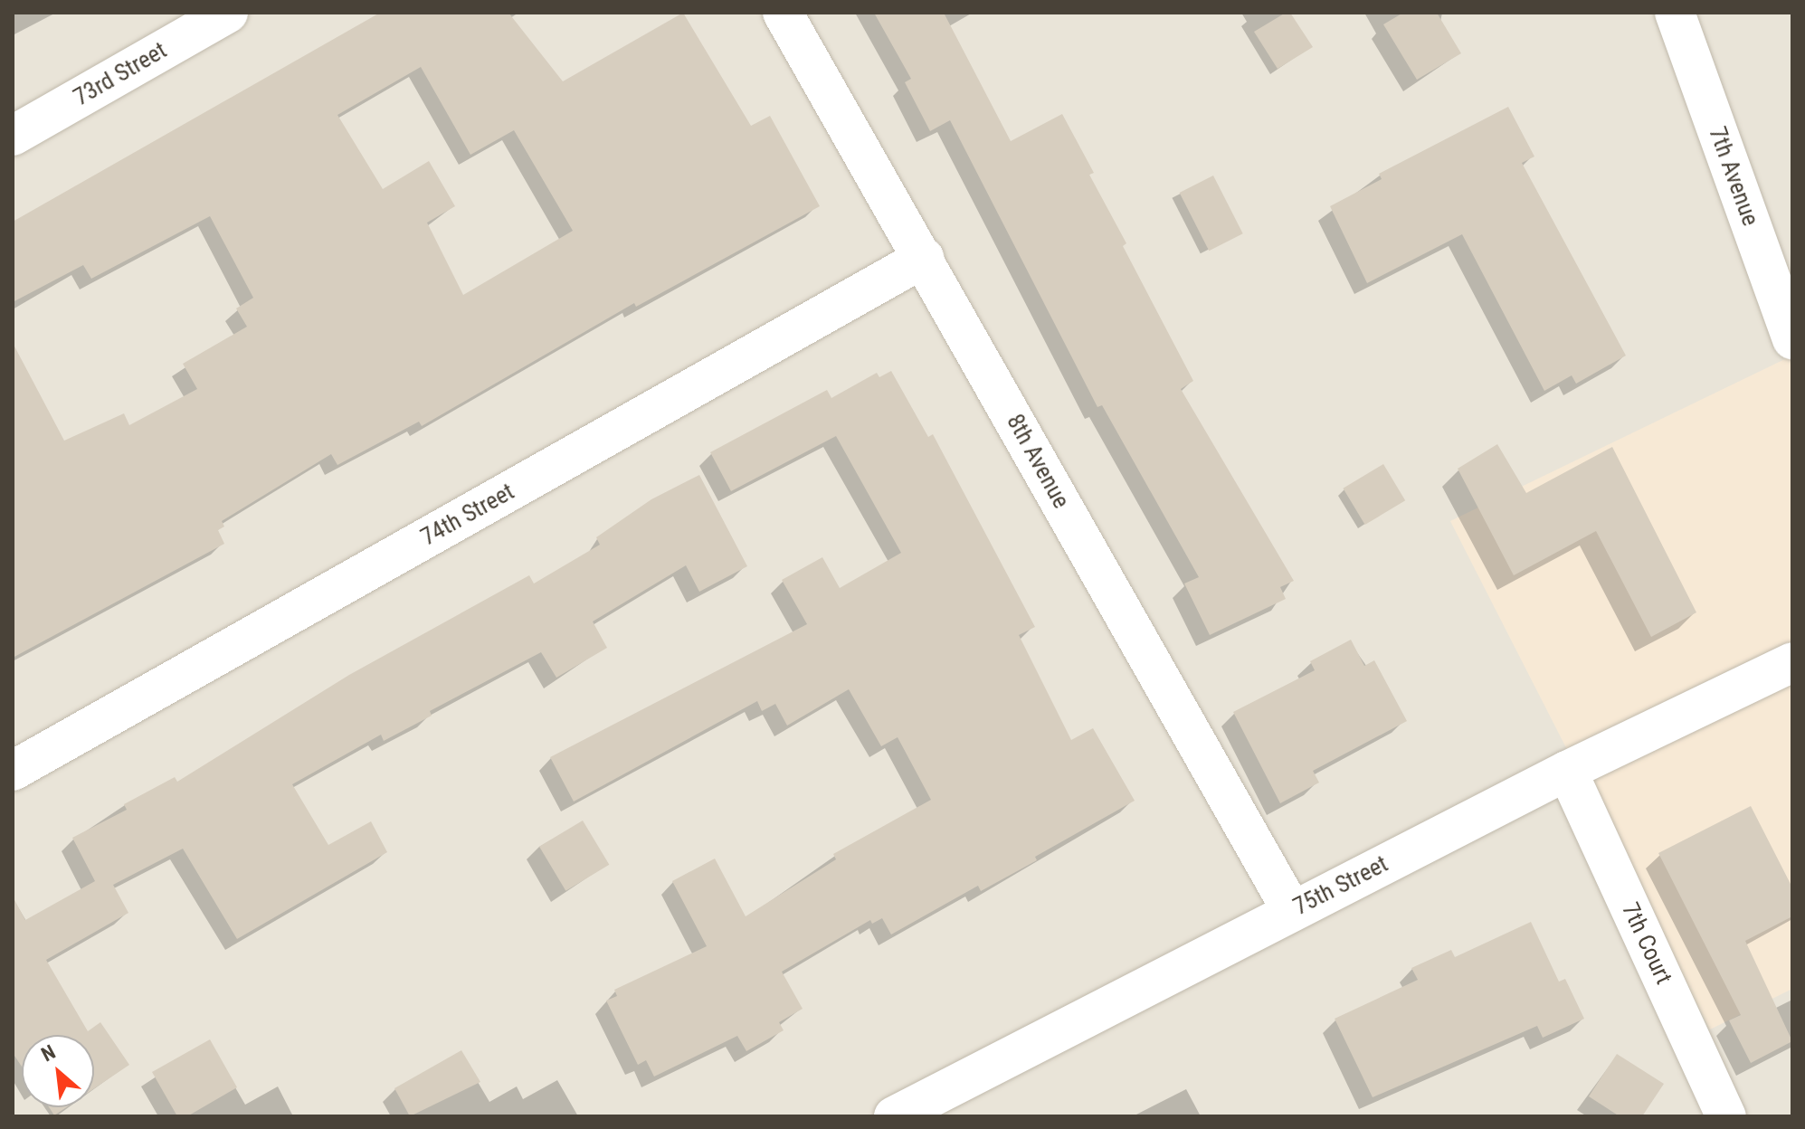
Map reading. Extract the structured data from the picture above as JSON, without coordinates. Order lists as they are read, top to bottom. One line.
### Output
{"streets":{"street":["73rd Street","7th Avenue","8th Avenue","74th Street","75th Street","7th Court"]},"crossings":[["8th Avenue","74th Street"],["8th Avenue","75th Street"],["75th Street","7th Court"]],"north":"top left"}
